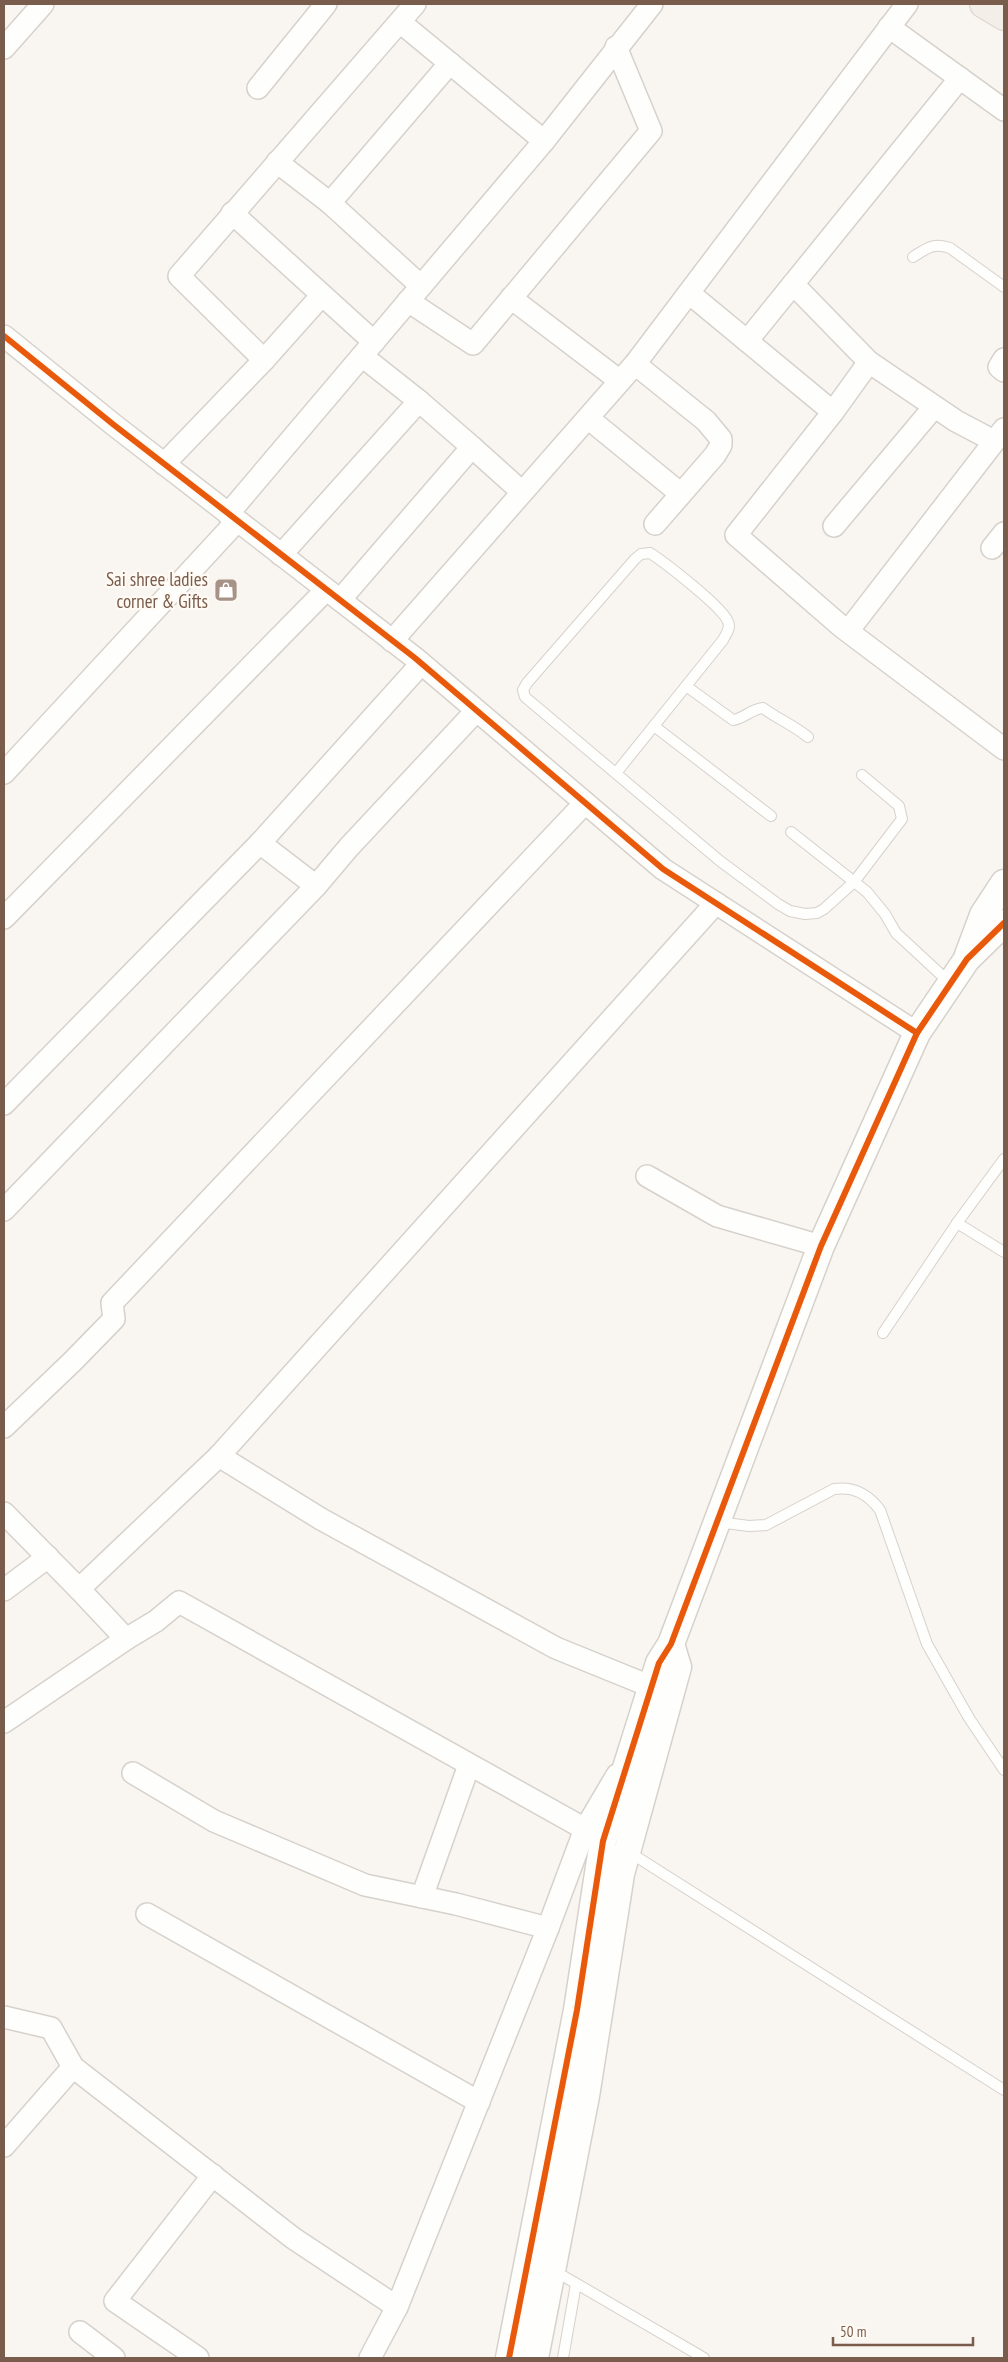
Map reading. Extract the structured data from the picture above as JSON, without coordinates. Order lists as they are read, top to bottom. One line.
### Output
{"places":{"shop":["Sai shree ladies corner & Gifts"]},"scale_bar":"50 m"}
